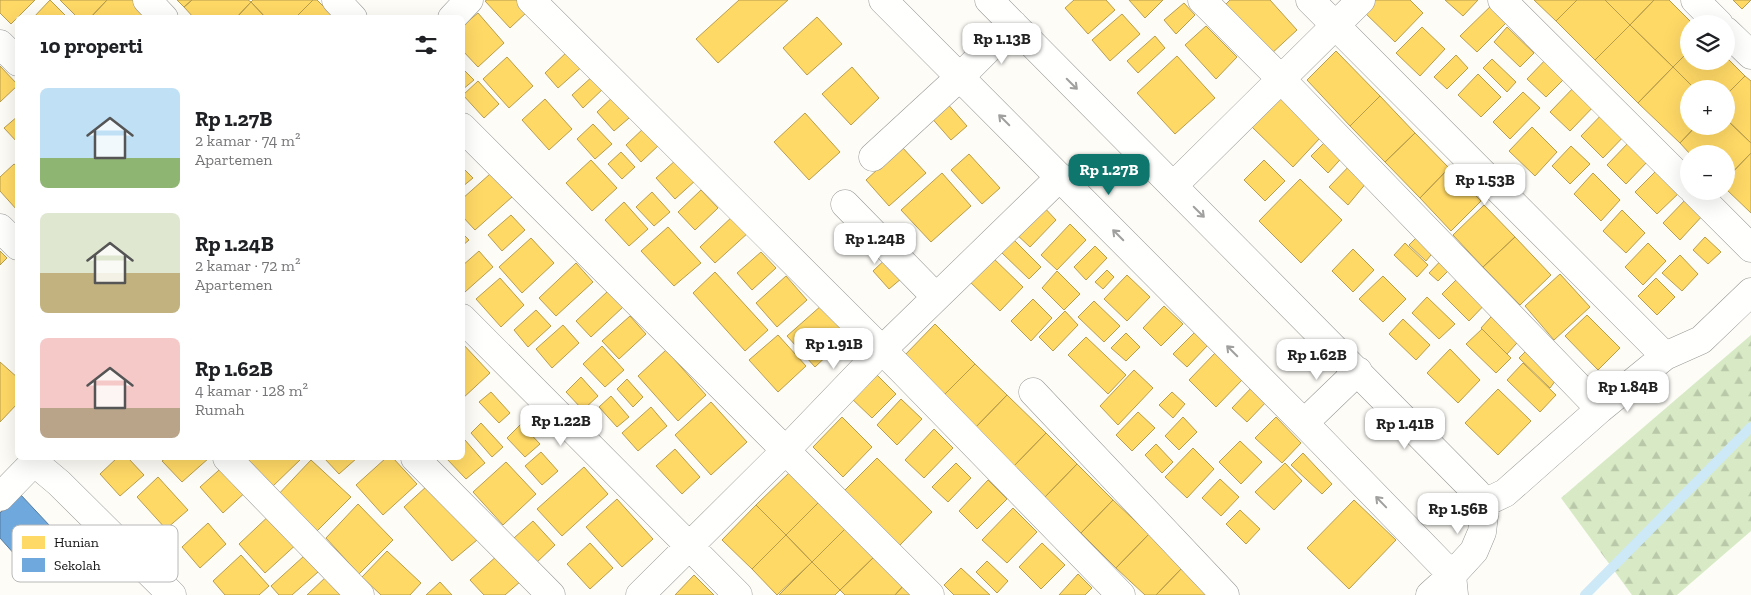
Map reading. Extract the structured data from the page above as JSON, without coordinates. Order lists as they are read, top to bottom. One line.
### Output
{"legend":["Hunian","Sekolah"],"page":{"map_buttons":["+","−"],"heading":"10 properti","price":["Rp 1.13B","Rp 1.27B","Rp 1.53B","Rp 1.24B","Rp 1.91B","Rp 1.62B","Rp 1.84B","Rp 1.22B","Rp 1.41B","Rp 1.56B"],"list":[{"name":"Rp 1.27B","note":"2 kamar · 74 m² · Apartemen"},{"name":"Rp 1.24B","note":"2 kamar · 72 m² · Apartemen"},{"name":"Rp 1.62B","note":"4 kamar · 128 m² · Rumah"}]}}
